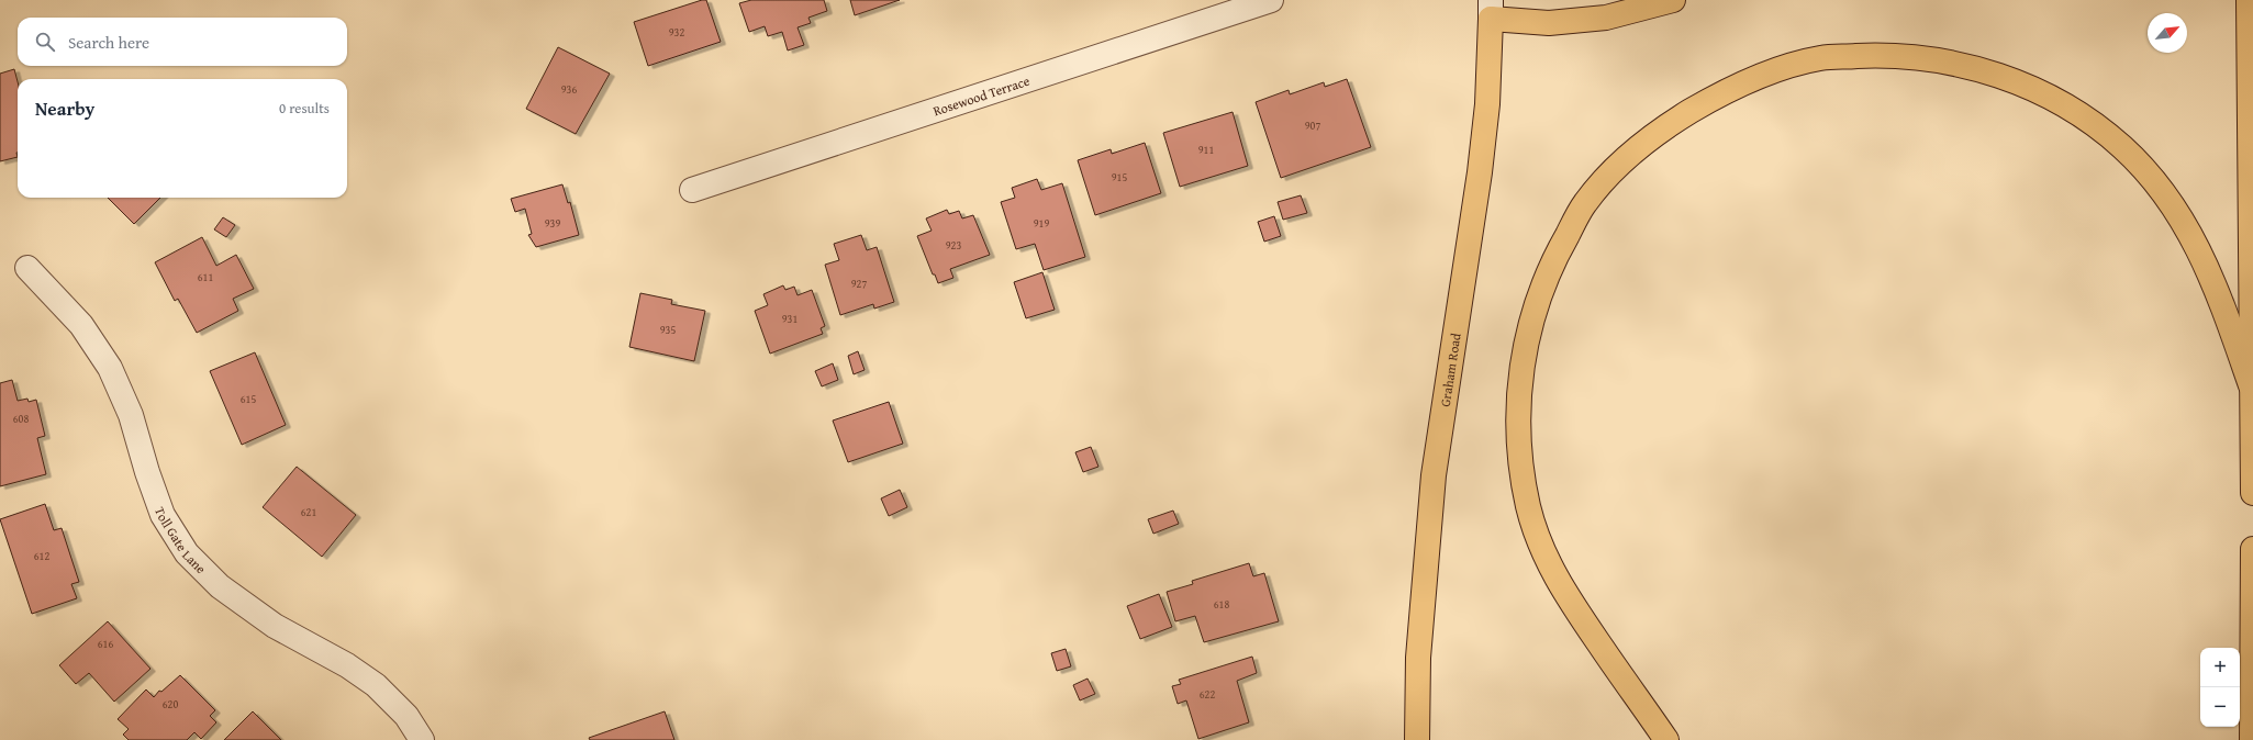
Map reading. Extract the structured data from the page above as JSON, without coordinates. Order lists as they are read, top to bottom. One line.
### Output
{"streets":{"main road":["Graham Road"],"street":["Rosewood Terrace","Toll Gate Lane"]},"house_numbers":["932","936","907","911","915","939","919","923","611","927","931","935","615","608","621","612","618","616","622","620"],"north":"top right","page":{"search":"Search here","heading":["Nearby","0 results"],"map_buttons":["+","−"]}}
